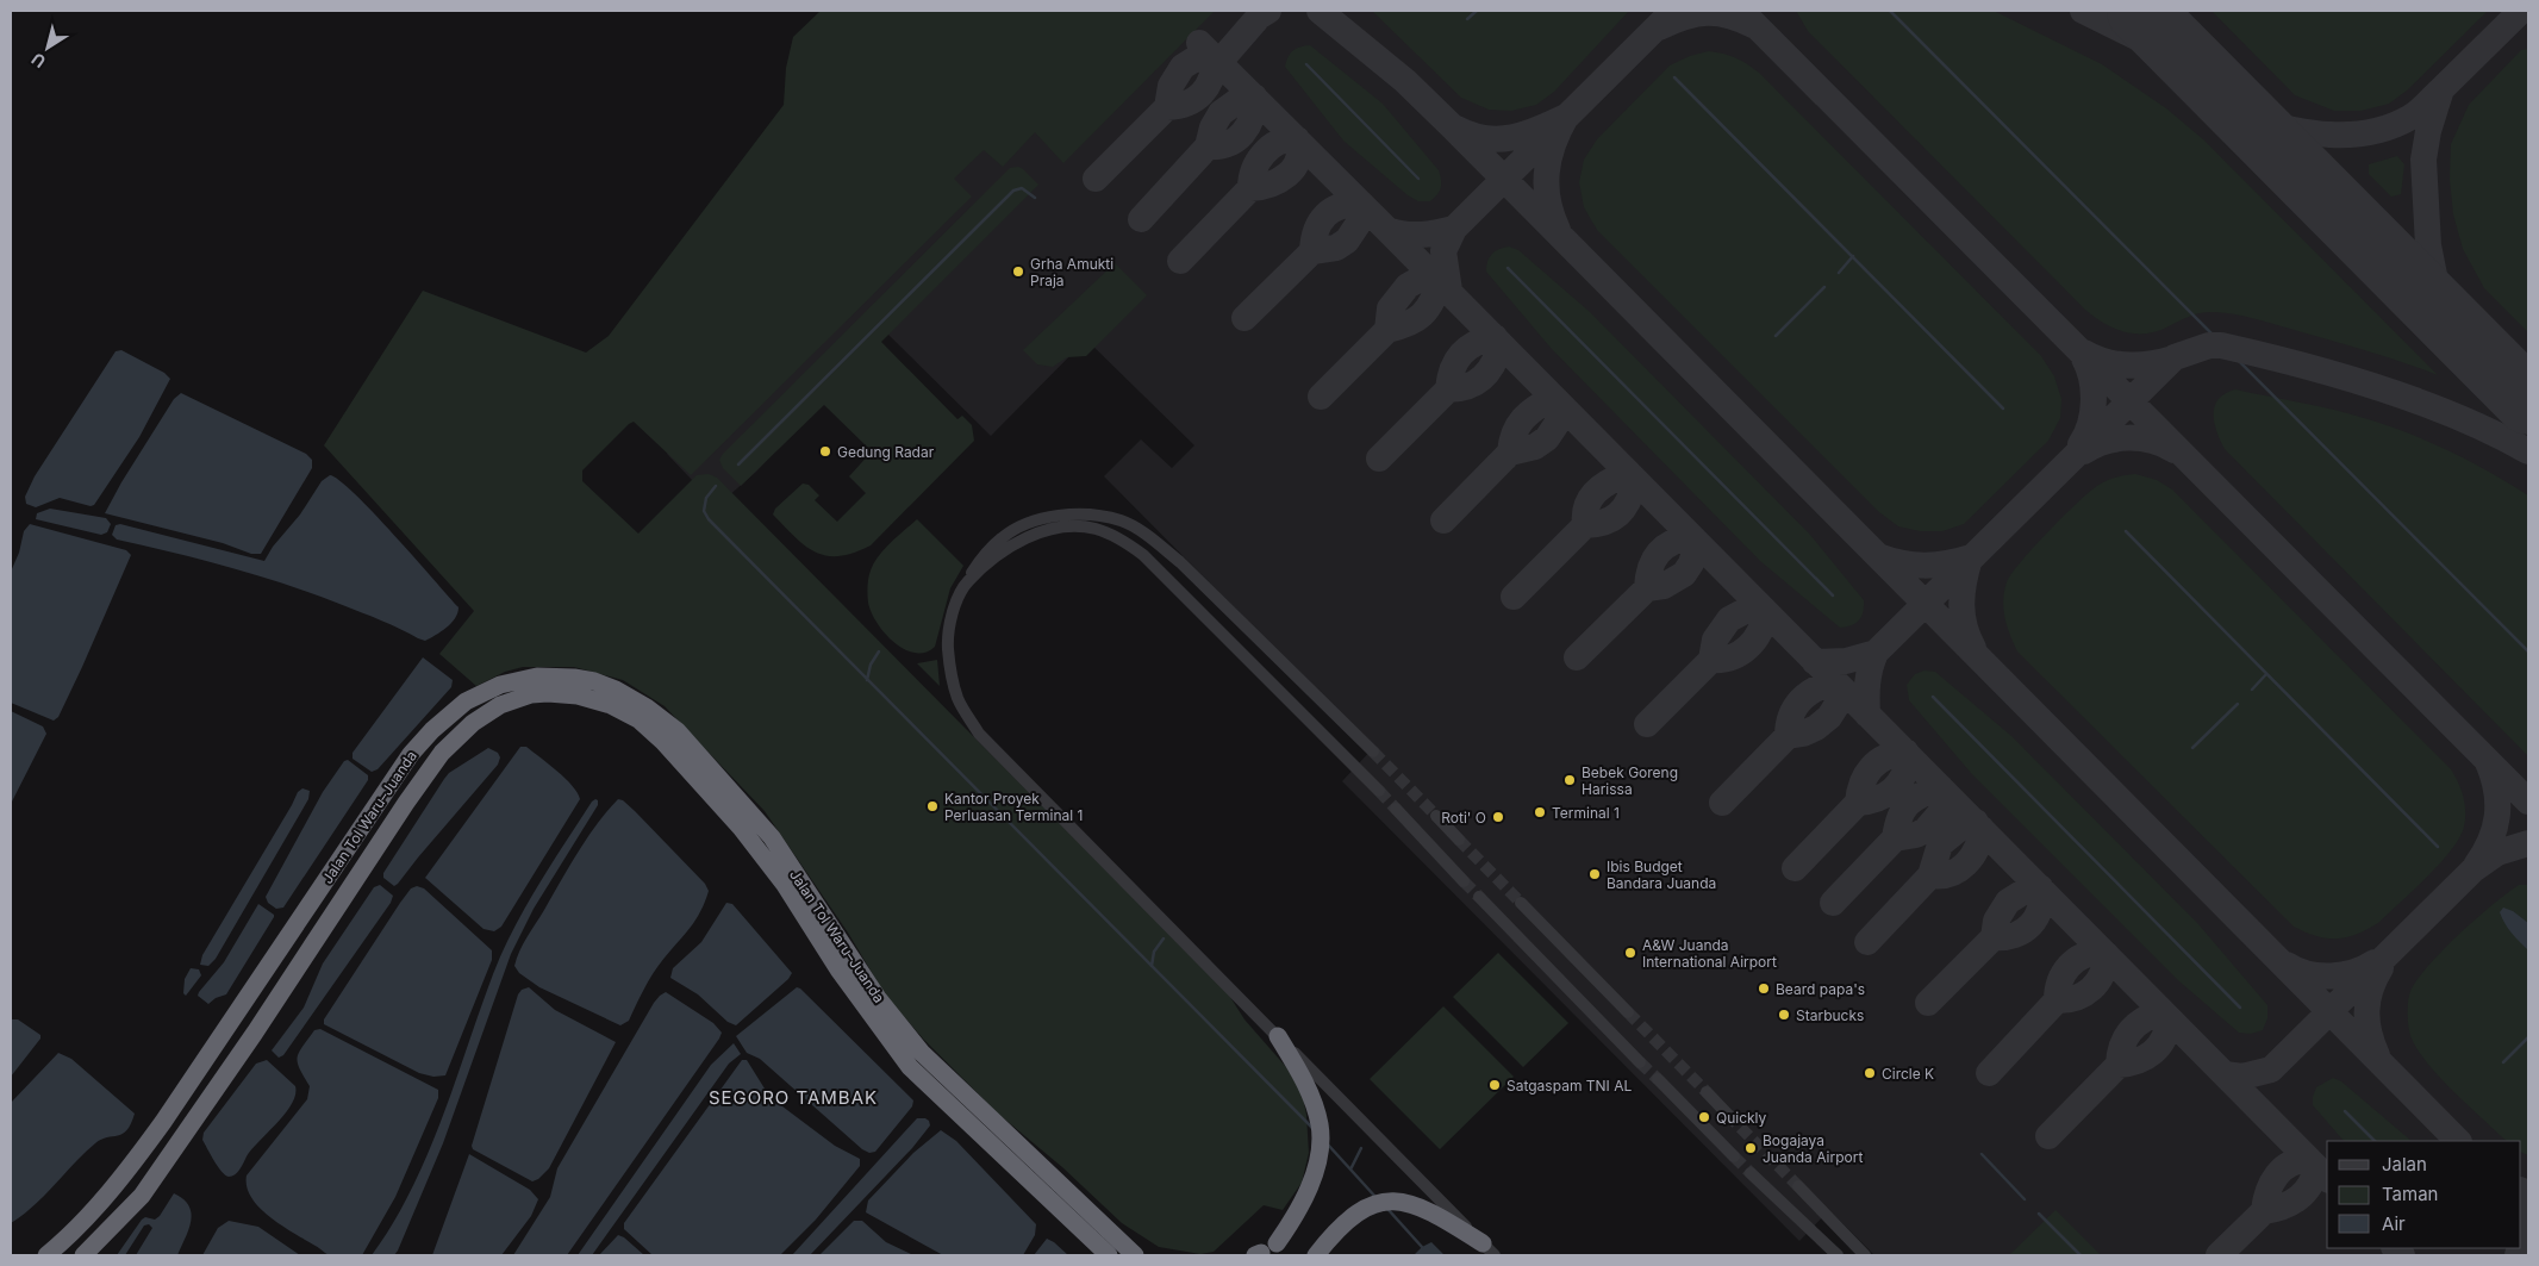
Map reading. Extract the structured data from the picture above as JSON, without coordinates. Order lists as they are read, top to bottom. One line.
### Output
{"streets":{"highway":["Jalan Tol Waru–Juanda"]},"districts":["SEGORO TAMBAK"],"places":["Grha Amukti Praja","Gedung Radar","Bebek Goreng Harissa","Kantor Proyek Perluasan Terminal 1","Terminal 1","Roti' O","Ibis Budget Bandara Juanda","A&W Juanda International Airport","Beard papa's","Starbucks","Circle K","Satgaspam TNI AL","Quickly","Bogajaya Juanda Airport"],"legend":["Jalan","Taman","Air"],"north":"bottom left"}
